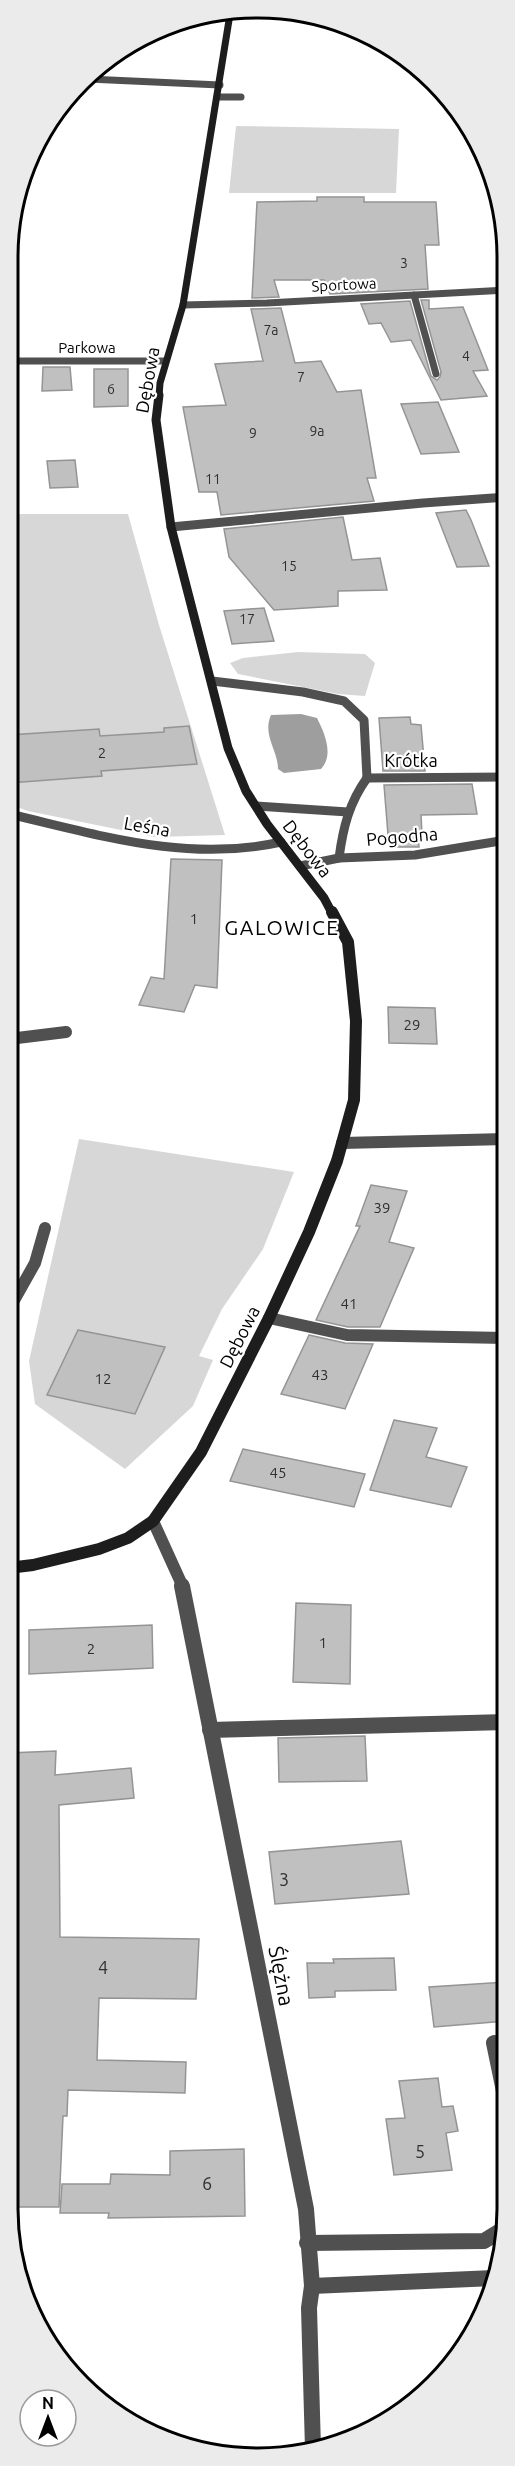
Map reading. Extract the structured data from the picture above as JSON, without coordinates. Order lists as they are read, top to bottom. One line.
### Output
{"streets":{"street":["Sportowa","Parkowa","Dębowa","Krótka","Leśna","Pogodna","Ślężna"]},"crossings":[["Sportowa","Dębowa"],["Parkowa","Dębowa"],["Dębowa","Leśna"],["Dębowa","Pogodna"],["Dębowa","Ślężna"],["Krótka","Pogodna"]],"districts":["GALOWICE"],"house_numbers":["3","7a","4","7","6","9a","9","11","15","17","2","1","29","39","41","43","12","45","1","2","3","4","5","6"],"north":"top"}
